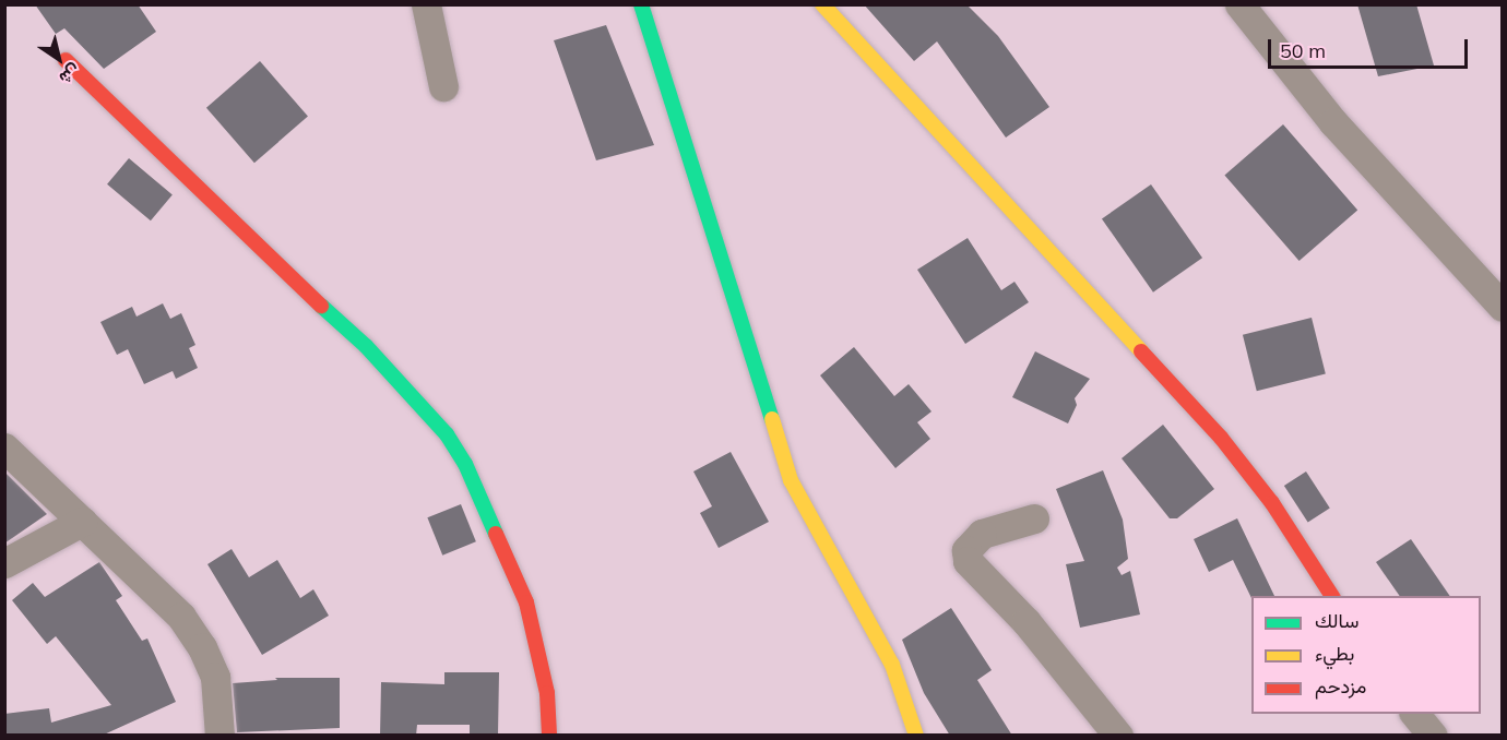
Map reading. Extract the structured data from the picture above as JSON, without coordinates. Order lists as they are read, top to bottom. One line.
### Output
{"legend":["سالك","بطيء","مزدحم"],"scale_bar":"50 m","north":"bottom right"}
